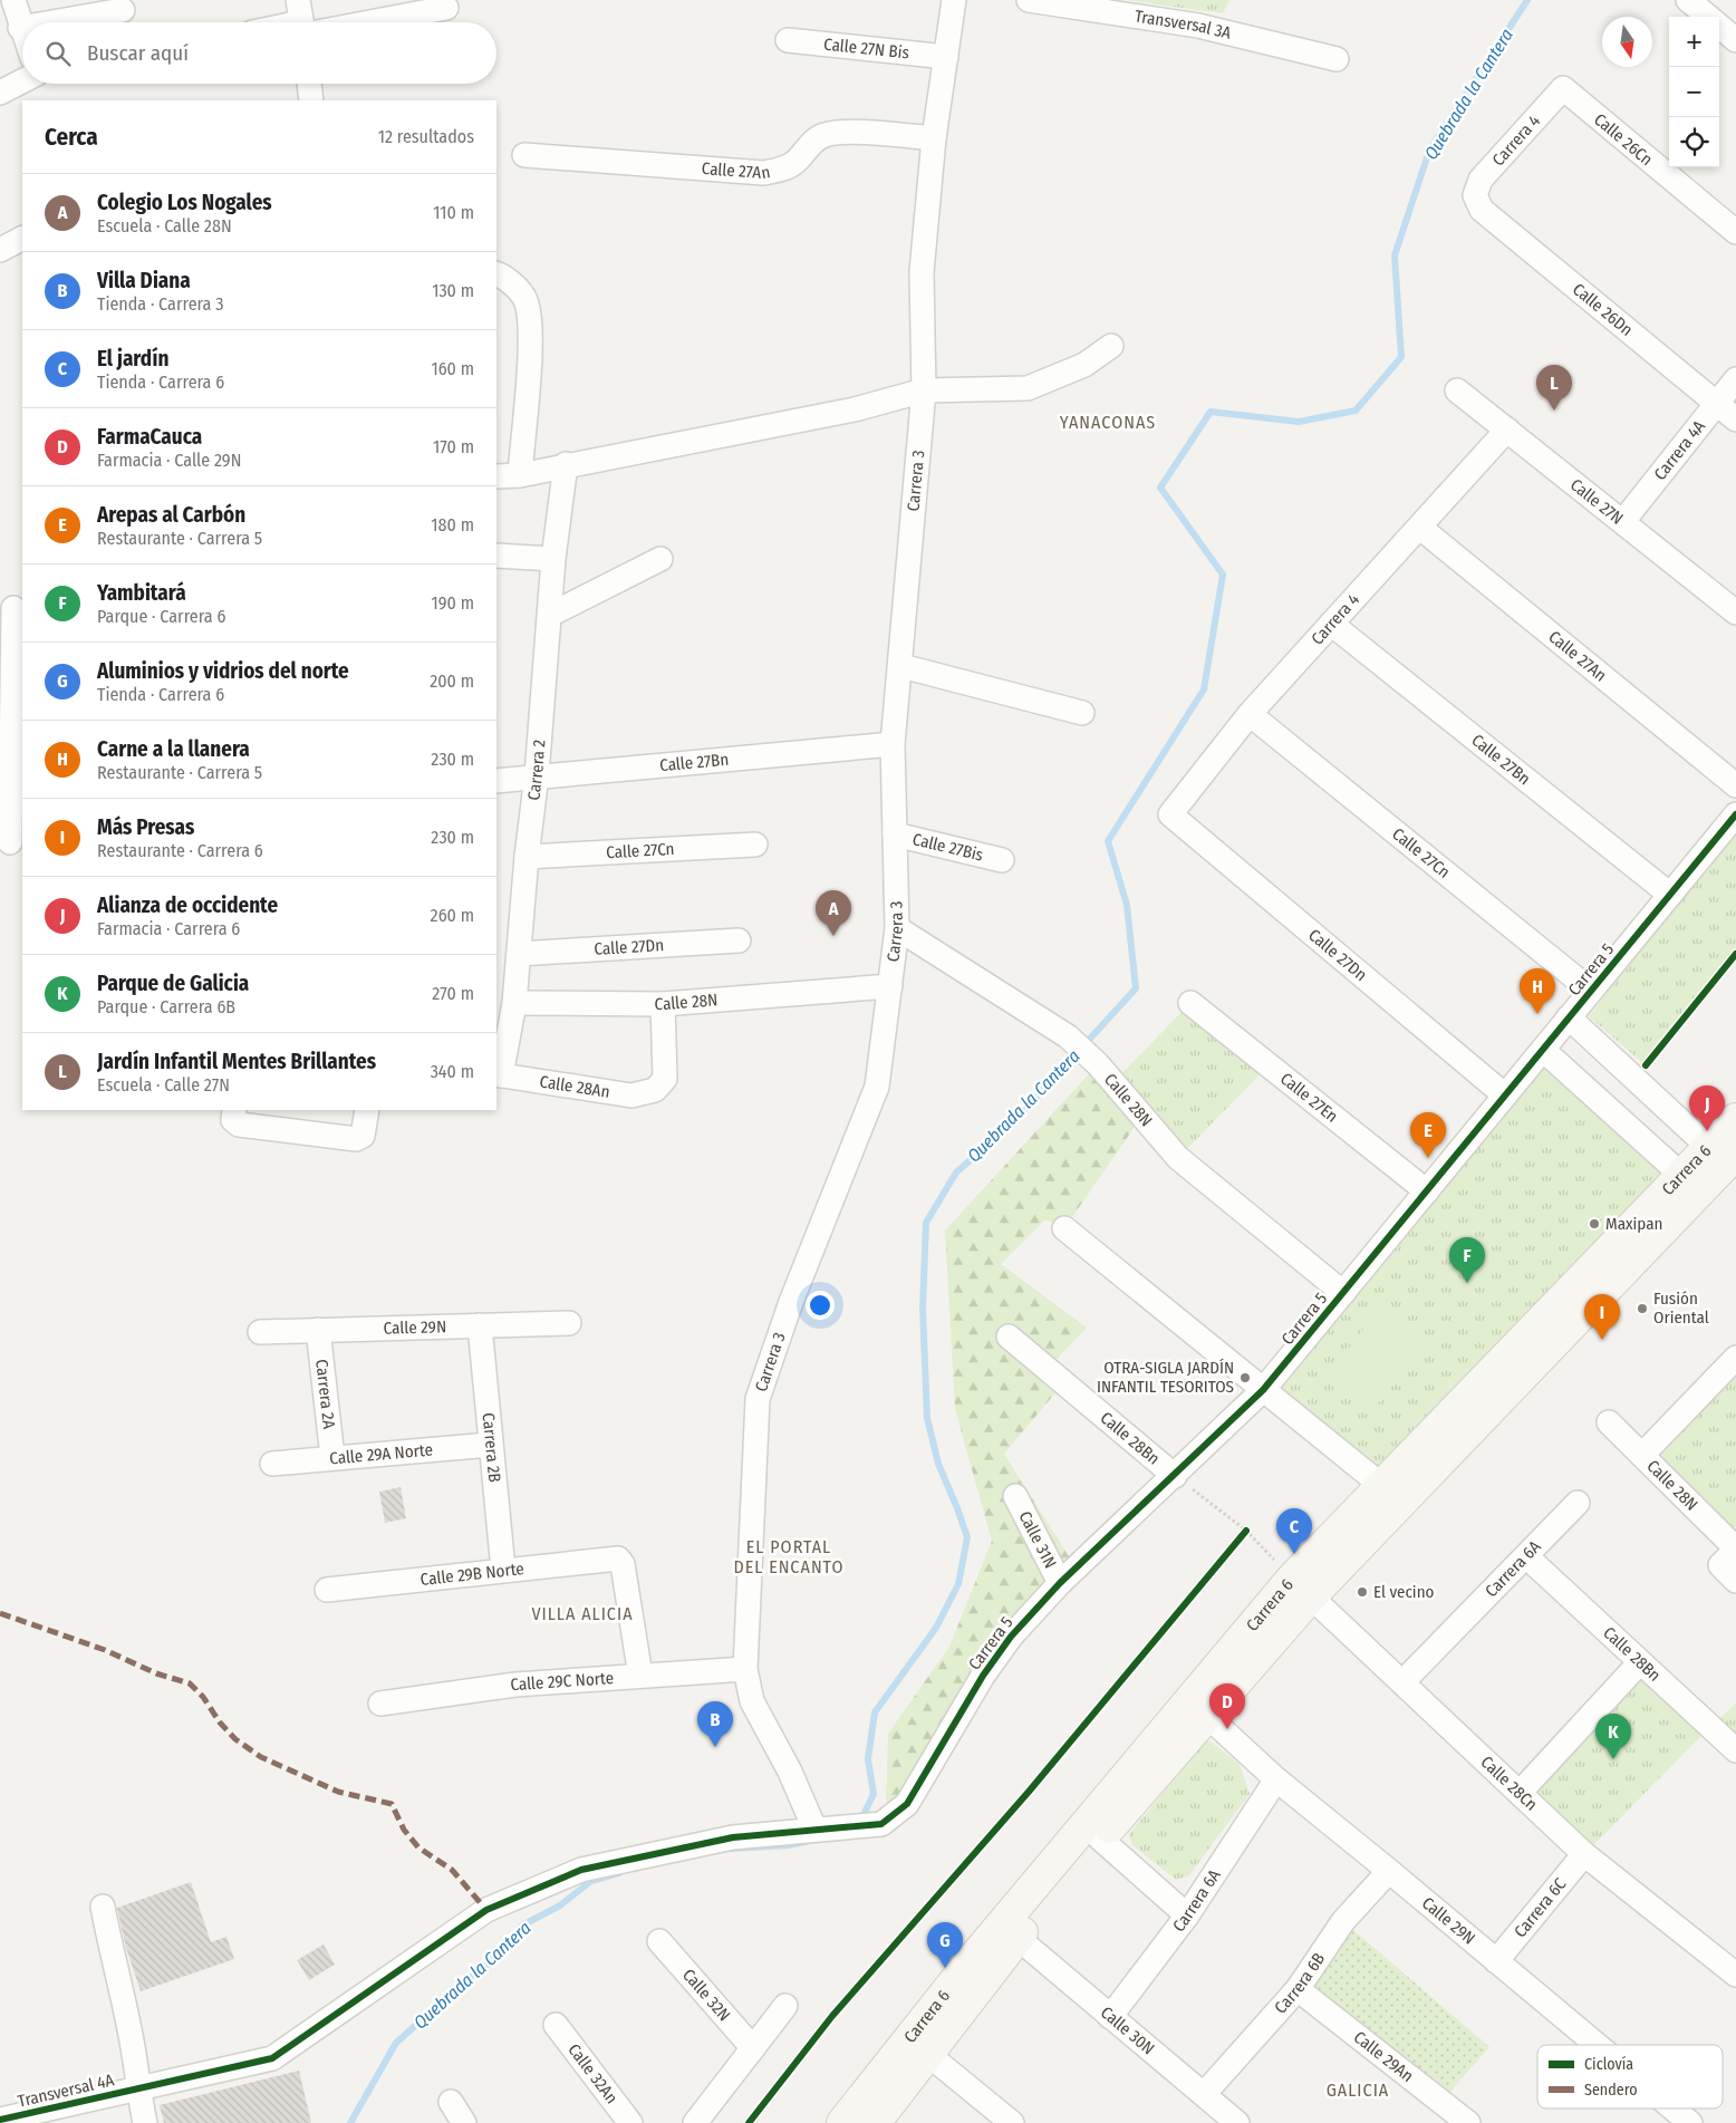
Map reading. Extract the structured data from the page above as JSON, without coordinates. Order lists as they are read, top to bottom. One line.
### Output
{"streets":{"main road":["Carrera 6"],"street":["Transversal 3A","Calle 27N Bis","Calle 26Cn","Carrera 4","Calle 27An","Calle 26Dn","Carrera 4A","Carrera 3","Calle 27N","Calle 27Bn","Carrera 2","Calle 27Bis","Calle 27Cn","Calle 27Dn","Carrera 5","Calle 28N","Calle 28An","Calle 27En","Calle 29N","Carrera 2A","Calle 28Bn","Carrera 2B","Calle 29A Norte","Calle 31N","Carrera 6A","Calle 29B Norte","Calle 29C Norte","Calle 28Cn","Carrera 6C","Carrera 6B","Calle 32N","Calle 30N","Calle 29An","Calle 32An","Transversal 4A"]},"crossings":[["Calle 27N Bis","Carrera 3"],["Calle 26Cn","Carrera 4"],["Carrera 4","Calle 27An"],["Carrera 4","Calle 26Dn"],["Carrera 4","Calle 27N"],["Carrera 4","Calle 27Bn"],["Carrera 4","Calle 27Cn"],["Carrera 4","Calle 27Dn"],["Calle 27An","Carrera 3"],["Calle 26Dn","Carrera 4A"],["Carrera 4A","Calle 27N"],["Carrera 3","Calle 27Bn"],["Carrera 3","Calle 27Bis"],["Carrera 3","Calle 28N"],["Carrera 3","Calle 29C Norte"],["Carrera 3","Transversal 4A"],["Calle 27Bn","Carrera 2"],["Calle 27Bn","Carrera 5"],["Carrera 2","Calle 27Cn"],["Carrera 2","Calle 27Dn"],["Carrera 2","Calle 28N"],["Carrera 2","Calle 28An"],["Calle 27Cn","Carrera 5"],["Calle 27Dn","Carrera 5"],["Carrera 5","Calle 28N"],["Carrera 5","Calle 27En"],["Carrera 5","Calle 28Bn"],["Carrera 5","Calle 31N"],["Carrera 5","Transversal 4A"],["Calle 28N","Calle 28An"],["Carrera 6","Calle 29N"],["Carrera 6","Calle 28Cn"],["Carrera 6","Calle 30N"],["Calle 29N","Carrera 2A"],["Calle 29N","Carrera 2B"],["Calle 29N","Carrera 6A"],["Calle 29N","Carrera 6C"],["Calle 29N","Carrera 6B"],["Carrera 2A","Calle 29A Norte"],["Calle 28Bn","Carrera 6A"],["Carrera 2B","Calle 29A Norte"],["Carrera 2B","Calle 29B Norte"],["Carrera 6A","Calle 28Cn"],["Carrera 6A","Calle 30N"],["Calle 29B Norte","Calle 29C Norte"],["Calle 28Cn","Carrera 6C"],["Carrera 6B","Calle 30N"],["Carrera 6B","Calle 29An"]],"districts":["YANACONAS","EL PORTAL DEL ENCANTO","VILLA ALICIA","GALICIA"],"water":["Quebrada la Cantera"],"places":["Maxipan","Fusión Oriental","OTRA-SIGLA JARDÍN INFANTIL TESORITOS","El vecino"],"legend":["Ciclovía","Sendero"],"north":"bottom","page":{"map_buttons":["+","−"],"search":"Buscar aquí","heading":["Cerca","12 resultados"],"list":[{"mark":"A","name":"Colegio Los Nogales","note":"Escuela · Calle 28N","value":"110 m"},{"mark":"B","name":"Villa Diana","note":"Tienda · Carrera 3","value":"130 m"},{"mark":"C","name":"El jardín","note":"Tienda · Carrera 6","value":"160 m"},{"mark":"D","name":"FarmaCauca","note":"Farmacia · Calle 29N","value":"170 m"},{"mark":"E","name":"Arepas al Carbón","note":"Restaurante · Carrera 5","value":"180 m"},{"mark":"F","name":"Yambitará","note":"Parque · Carrera 6","value":"190 m"},{"mark":"G","name":"Aluminios y vidrios del norte","note":"Tienda · Carrera 6","value":"200 m"},{"mark":"H","name":"Carne a la llanera","note":"Restaurante · Carrera 5","value":"230 m"},{"mark":"I","name":"Más Presas","note":"Restaurante · Carrera 6","value":"230 m"},{"mark":"J","name":"Alianza de occidente","note":"Farmacia · Carrera 6","value":"260 m"},{"mark":"K","name":"Parque de Galicia","note":"Parque · Carrera 6B","value":"270 m"},{"mark":"L","name":"Jardín Infantil Mentes Brillantes","note":"Escuela · Calle 27N","value":"340 m"}],"pins":["L","A","H","J","E","F","I","C","D","B","K","G"]}}
